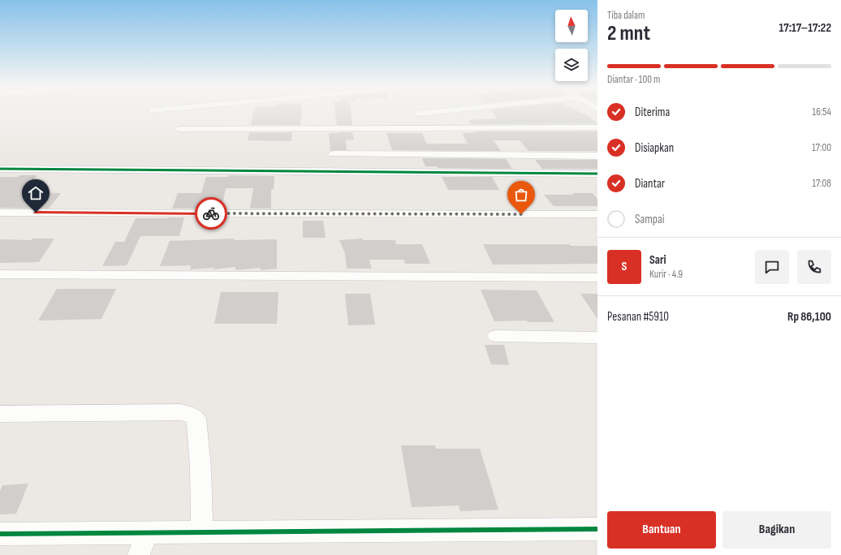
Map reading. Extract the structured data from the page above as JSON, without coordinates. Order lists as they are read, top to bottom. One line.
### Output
{"north":"top","page":{"heading":["2 mnt","Tiba dalam","17:17–17:22"],"panel":["Sari","Kurir · 4.9","Pesanan #5910","Rp 86,100"],"bar":"Diantar · 100 m","list":[["Diterima","16:54"],["Disiapkan","17:00"],["Diantar","17:08"],"Sampai"],"round":"S","buttons":["Bantuan","Bagikan"]}}
